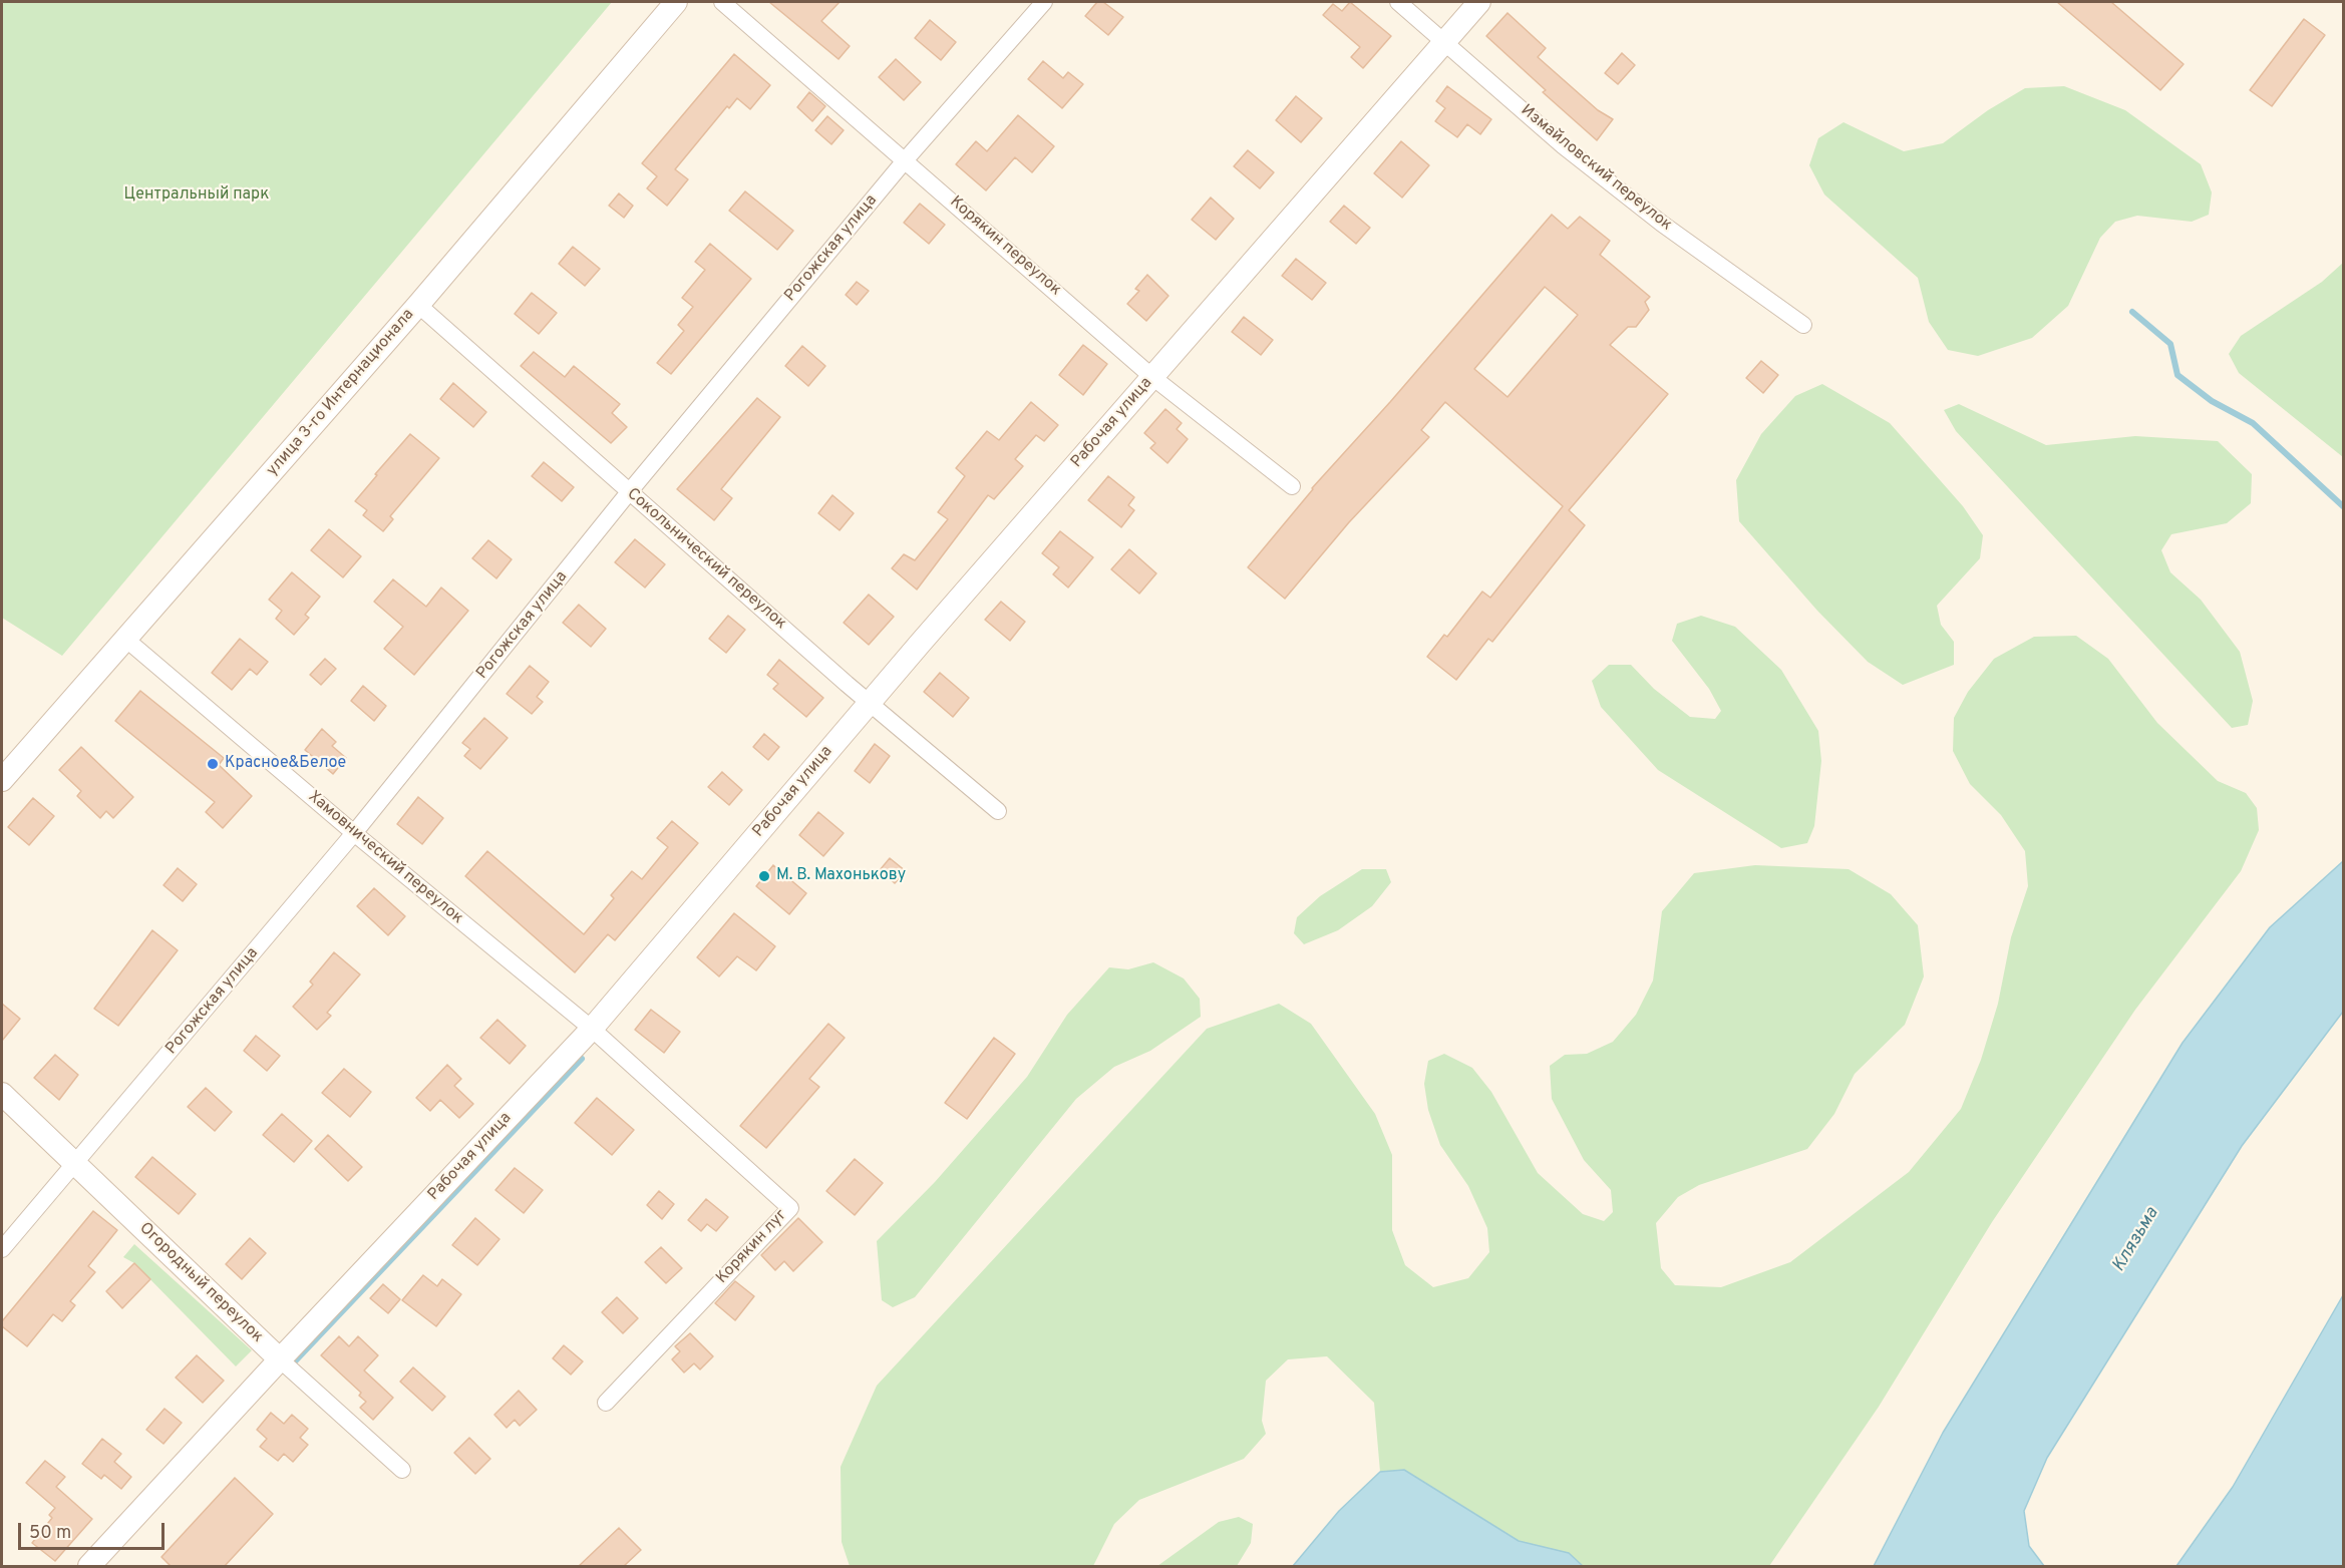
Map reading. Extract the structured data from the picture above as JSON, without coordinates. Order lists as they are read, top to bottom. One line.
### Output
{"streets":{"main road":["улица 3-го Интернационала","Рабочая улица","Огородный переулок"],"street":["Измайловский переулок","Корякин переулок","Рогожская улица","Сокольнический переулок","Хамовнический переулок","Корякин луг"]},"crossings":[["Измайловский переулок","Рабочая улица"],["Корякин переулок","Рогожская улица"],["Корякин переулок","Рабочая улица"],["Рогожская улица","Сокольнический переулок"],["Рогожская улица","Хамовнический переулок"],["Рогожская улица","Огородный переулок"],["улица 3-го Интернационала","Сокольнический переулок"],["улица 3-го Интернационала","Хамовнический переулок"],["Рабочая улица","Сокольнический переулок"],["Рабочая улица","Хамовнический переулок"],["Рабочая улица","Корякин луг"],["Рабочая улица","Огородный переулок"],["Хамовнический переулок","Корякин луг"]],"water":["Клязьма"],"parks":["Центральный парк"],"places":["Красное&Белое","М. В. Махонькову"],"scale_bar":"50 m"}
